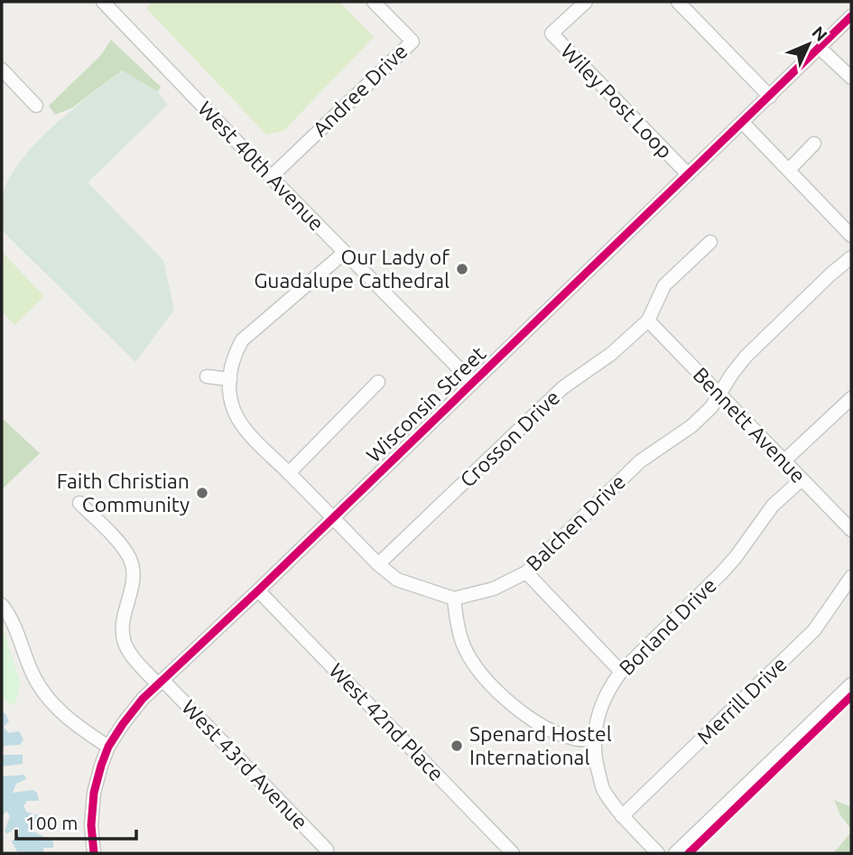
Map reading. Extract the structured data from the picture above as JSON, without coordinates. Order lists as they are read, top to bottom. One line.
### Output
{"streets":{"street":["Andree Drive","Wiley Post Loop","West 40th Avenue","Wisconsin Street","Bennett Avenue","Crosson Drive","Balchen Drive","Borland Drive","Merrill Drive","West 42nd Place","West 43rd Avenue"]},"crossings":[["Andree Drive","West 40th Avenue"],["Wiley Post Loop","Wisconsin Street"],["West 40th Avenue","Wisconsin Street"],["Wisconsin Street","West 42nd Place"],["Wisconsin Street","West 43rd Avenue"],["Bennett Avenue","Crosson Drive"],["Bennett Avenue","Balchen Drive"],["Bennett Avenue","Borland Drive"],["Borland Drive","Merrill Drive"]],"places":["Our Lady of Guadalupe Cathedral","Faith Christian Community","Spenard Hostel International"],"scale_bar":"100 m","north":"top right"}
